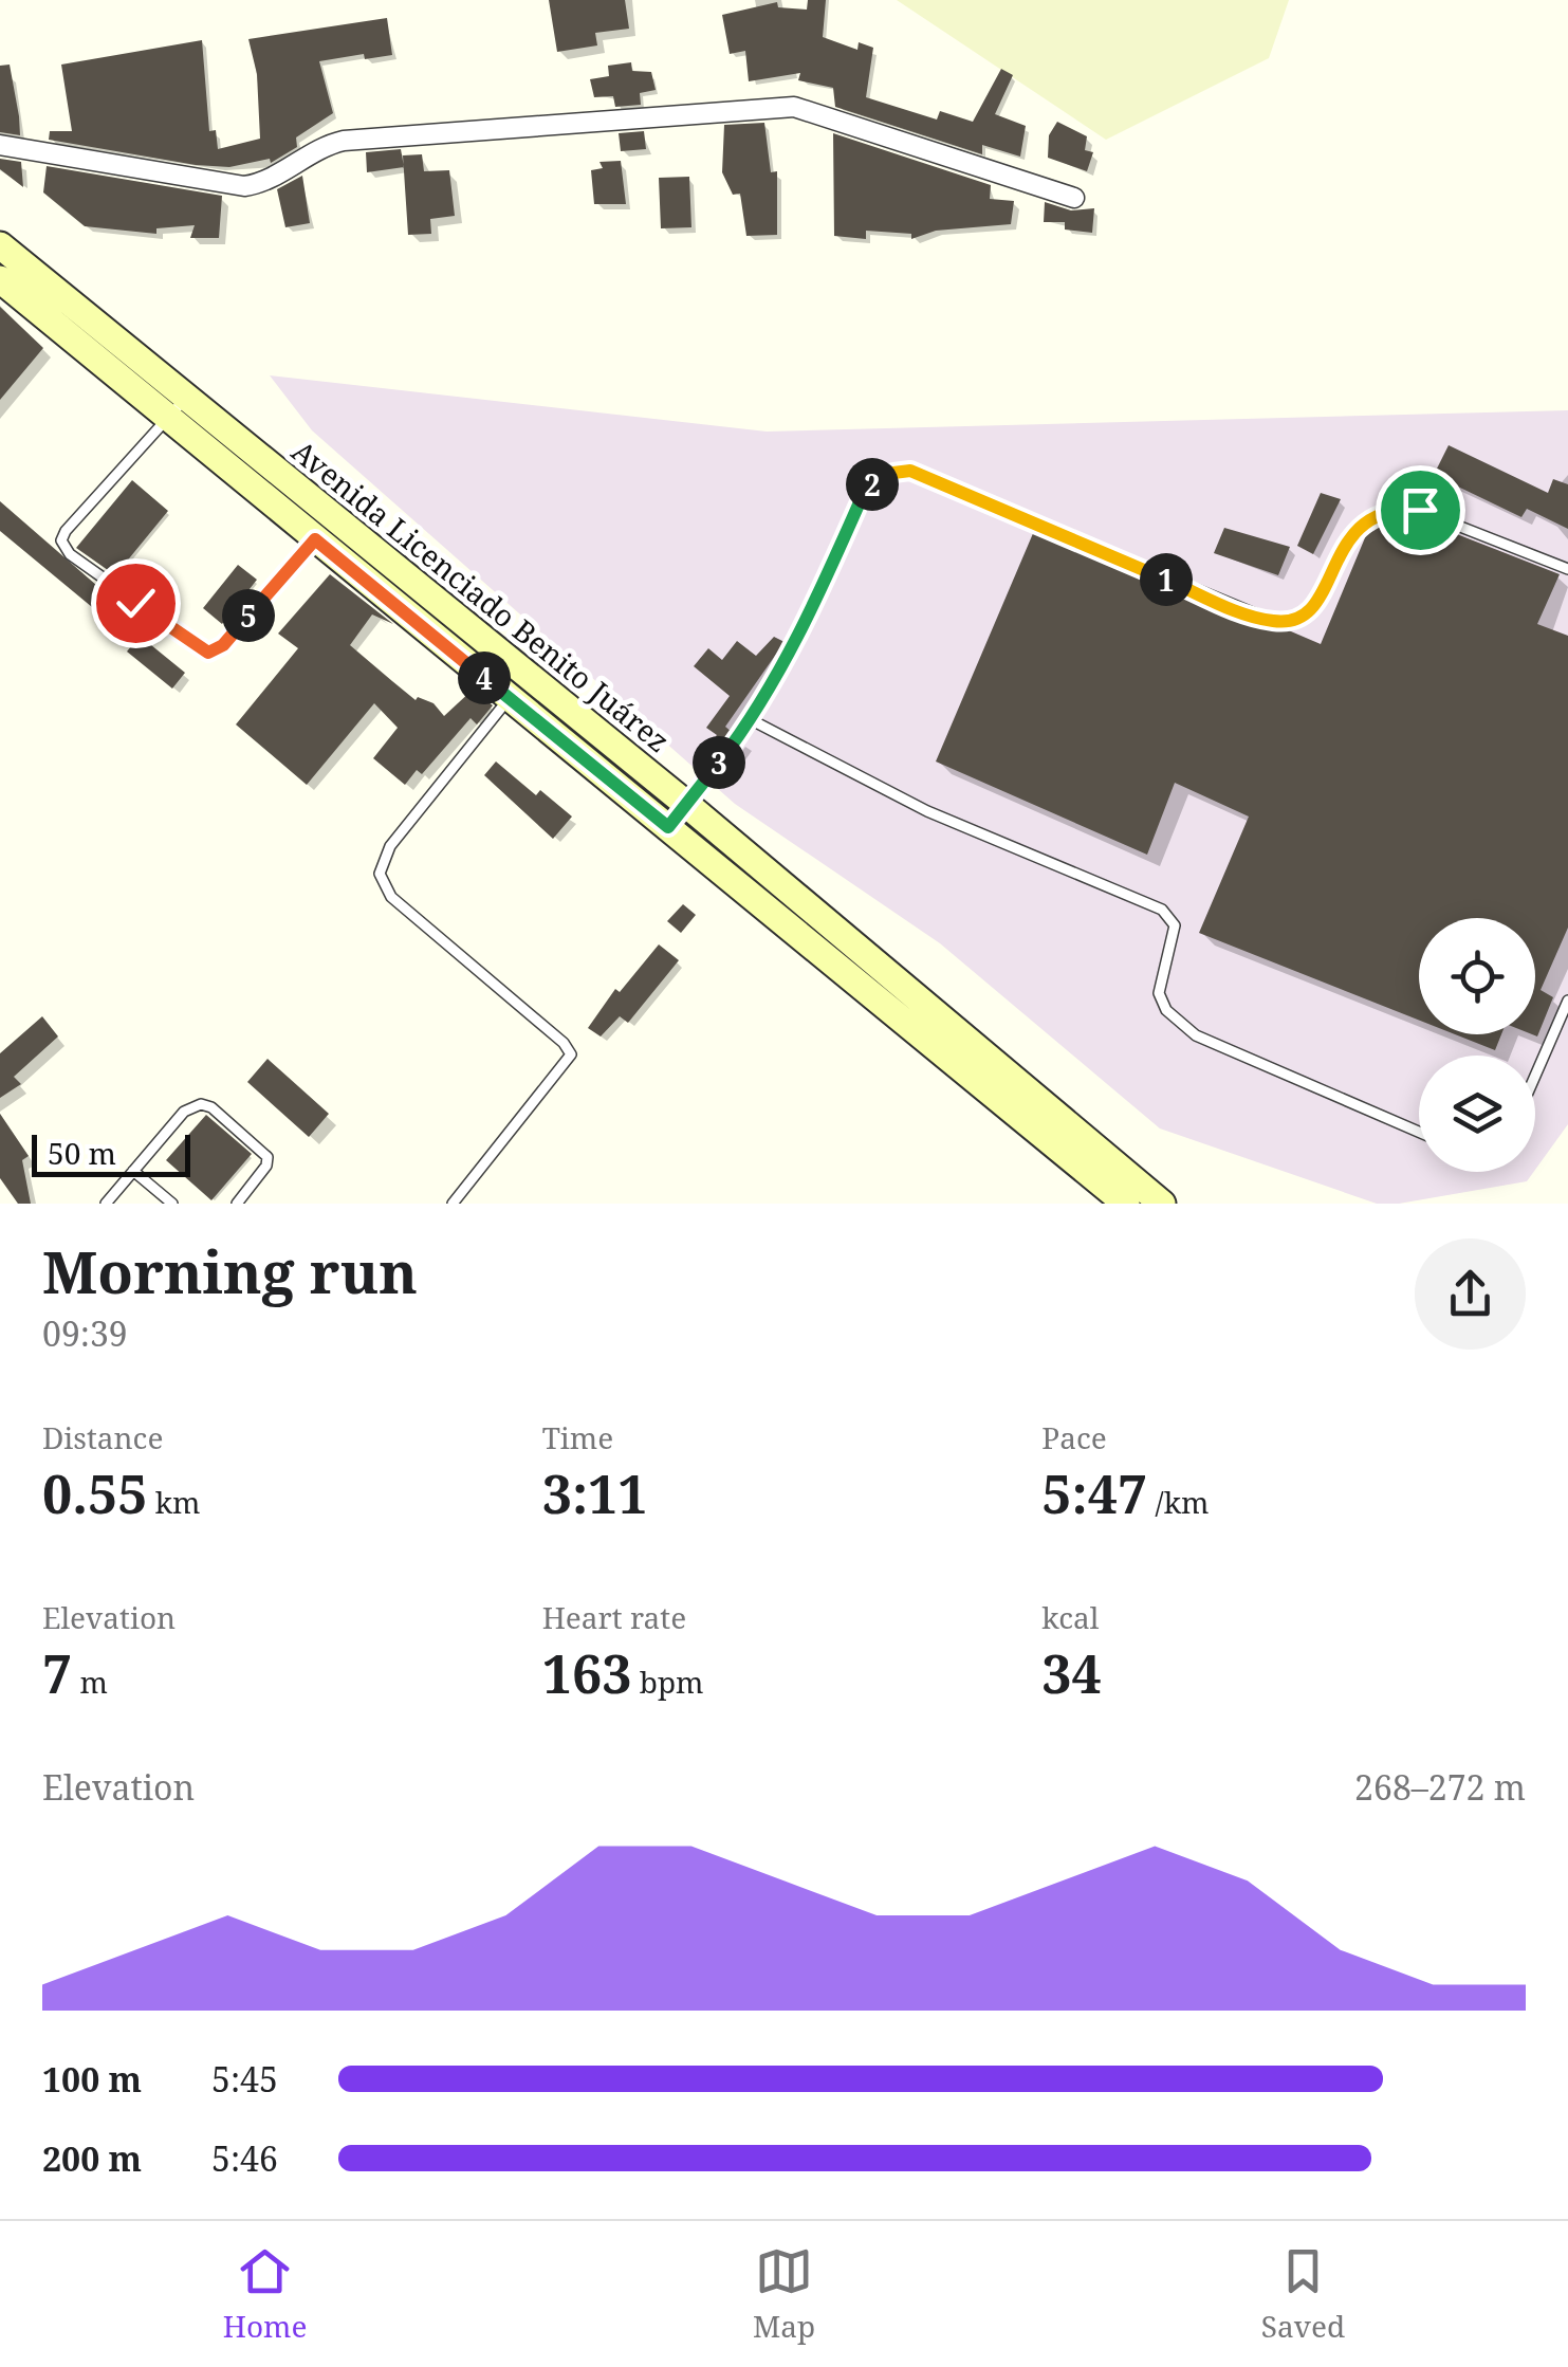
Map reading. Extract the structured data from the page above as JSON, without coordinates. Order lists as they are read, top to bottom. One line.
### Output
{"streets":{"main road":["Avenida Licenciado Benito Juárez"]},"scale_bar":"50 m","page":{"pins":["2","1","5","4","3"],"scale":"50 m","heading":["Morning run","09:39"],"stats":[["Distance","0.55 km"],["Time","3:11"],["Pace","5:47 /km"],["Elevation","7 m"],["Heart rate","163 bpm"],["kcal","34"]],"chart":["Elevation","268–272 m"],"list":[{"name":"100 m","note":"5:45"},{"name":"200 m","note":"5:46"}],"tabs":["Home","Map","Saved"]}}
